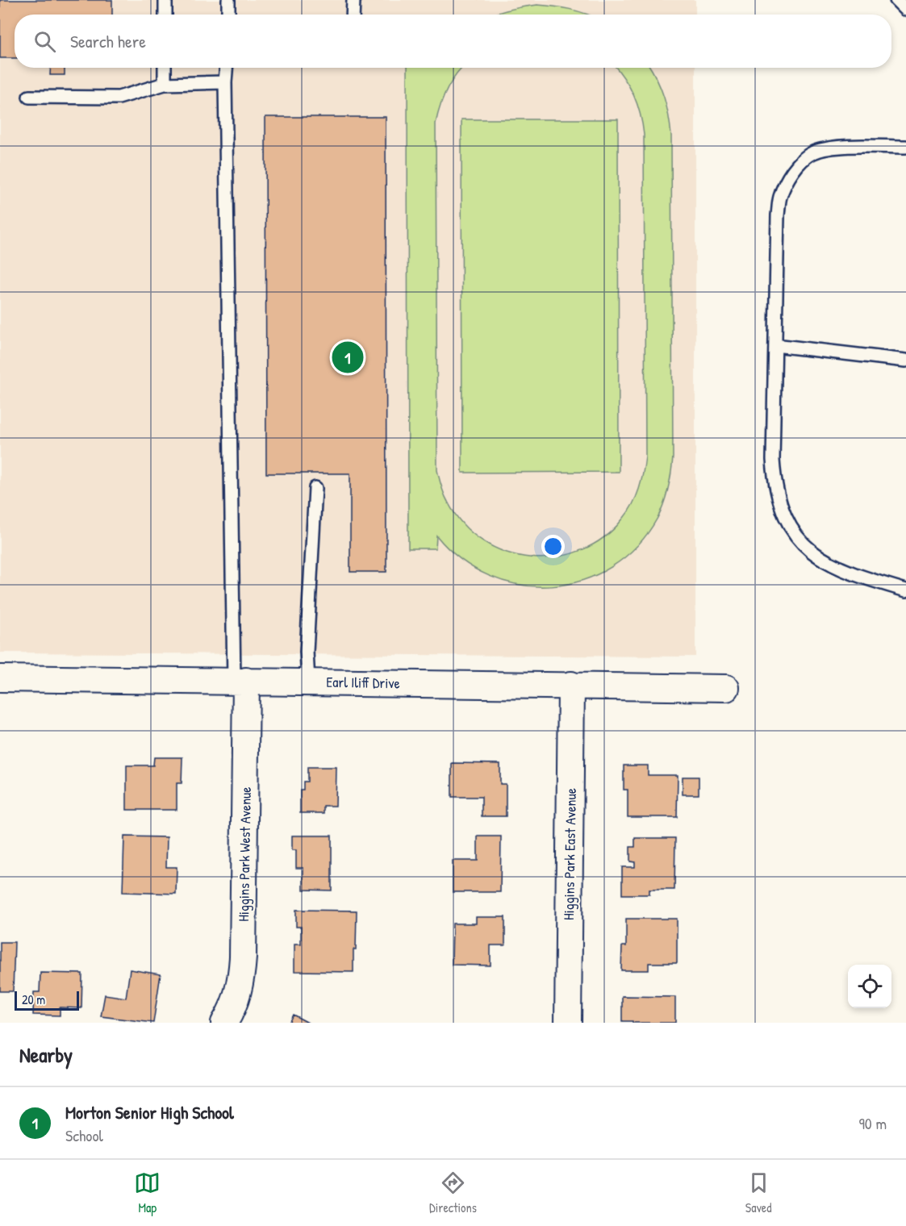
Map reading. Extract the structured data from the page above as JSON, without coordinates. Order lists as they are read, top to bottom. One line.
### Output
{"streets":{"street":["Earl Iliff Drive","Higgins Park West Avenue","Higgins Park East Avenue"]},"crossings":[["Earl Iliff Drive","Higgins Park West Avenue"],["Earl Iliff Drive","Higgins Park East Avenue"]],"scale_bar":"20 m","page":{"search":"Search here","pins":"1","scale":"20 m","heading":"Nearby","list":[{"mark":"1","name":"Morton Senior High School","note":"School","value":"90 m"}],"nav":["Map","Directions","Saved"]}}
